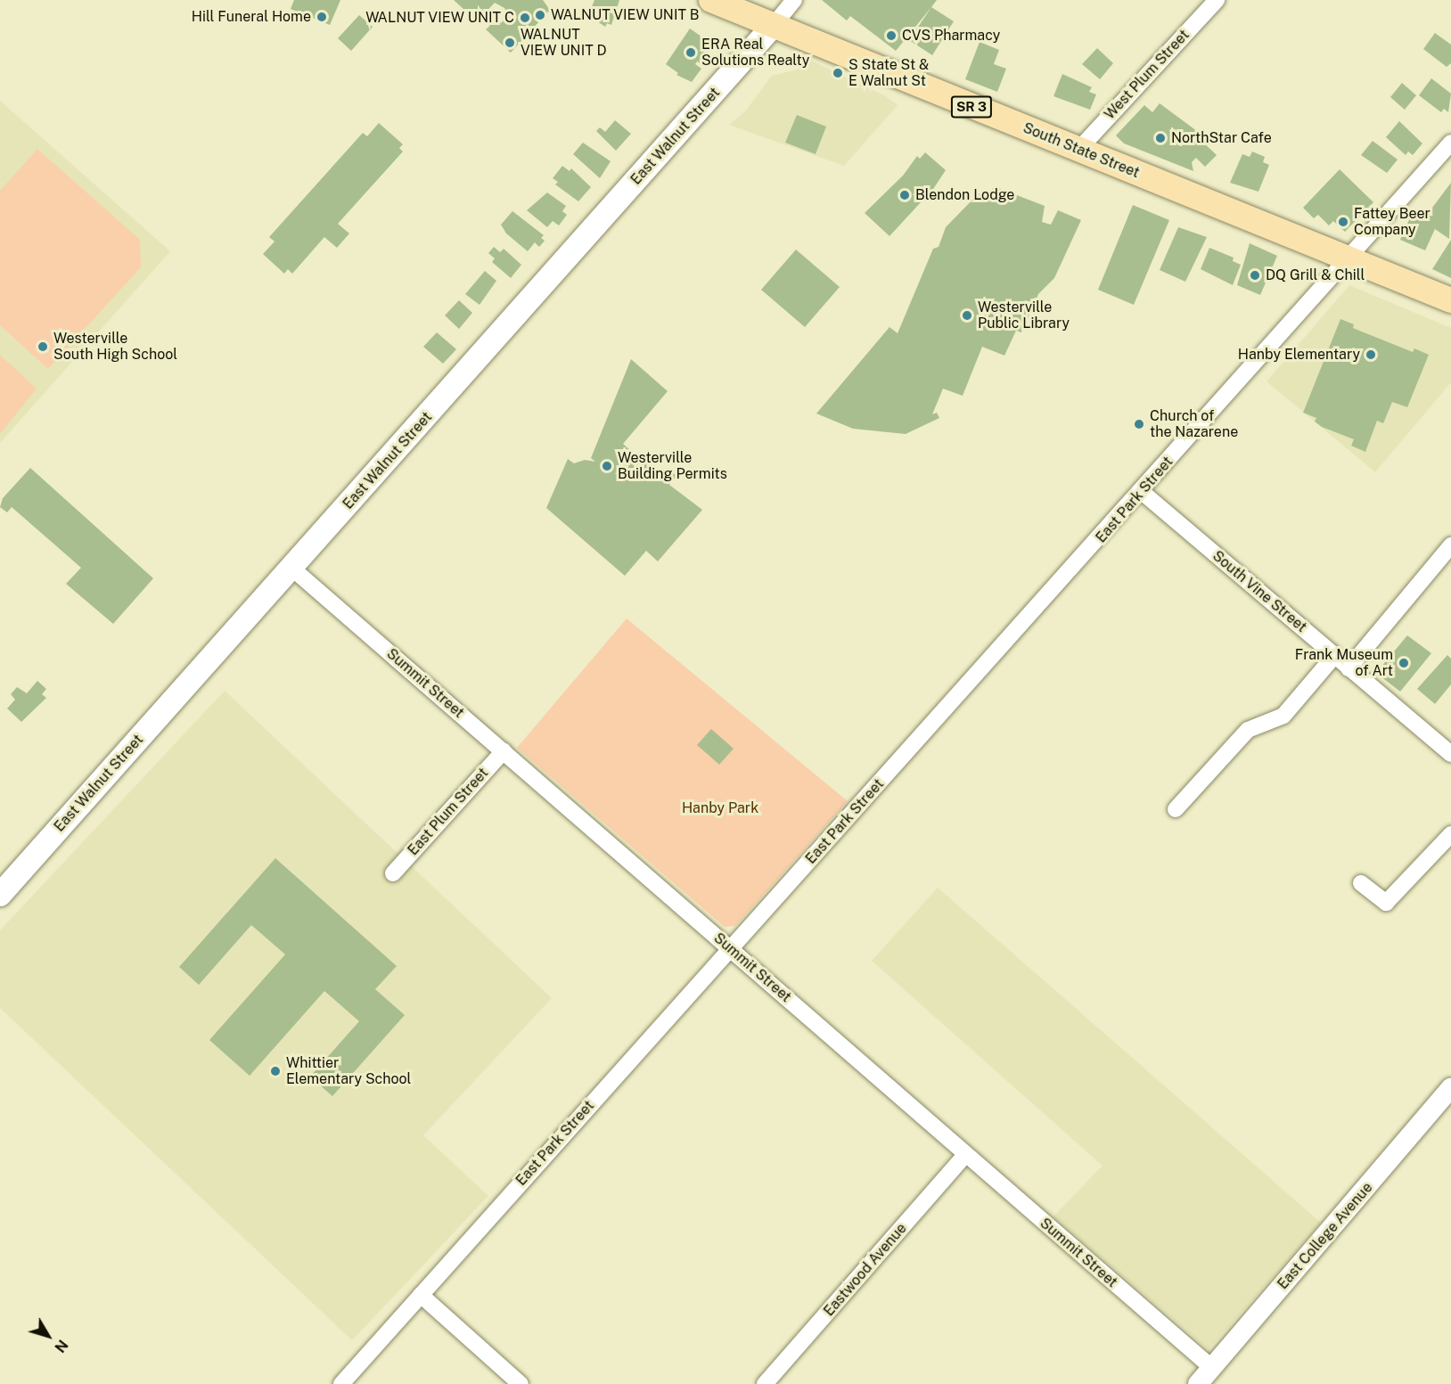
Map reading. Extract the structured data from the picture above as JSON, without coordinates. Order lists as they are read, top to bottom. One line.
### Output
{"streets":{"main road":["SR 3","East Walnut Street","South State Street"],"street":["West Plum Street","East Park Street","South Vine Street","Summit Street","East Plum Street","East College Avenue","Eastwood Avenue"]},"crossings":[["West Plum Street","South State Street"],["East Walnut Street","South State Street"],["East Walnut Street","Summit Street"],["South State Street","East Park Street"],["East Park Street","South Vine Street"],["East Park Street","Summit Street"],["Summit Street","East Plum Street"],["Summit Street","East College Avenue"],["Summit Street","Eastwood Avenue"]],"parks":["Hanby Park"],"places":["WALNUT VIEW UNIT B","Hill Funeral Home","WALNUT VIEW UNIT C","CVS Pharmacy","WALNUT VIEW UNIT D","ERA Real Solutions Realty","S State St & E Walnut St","NorthStar Cafe","Blendon Lodge","Fattey Beer Company","DQ Grill & Chill","Westerville Public Library","Westerville South High School","Hanby Elementary","Church of the Nazarene","Westerville Building Permits","Frank Museum of Art","Whittier Elementary School"],"north":"bottom right"}
